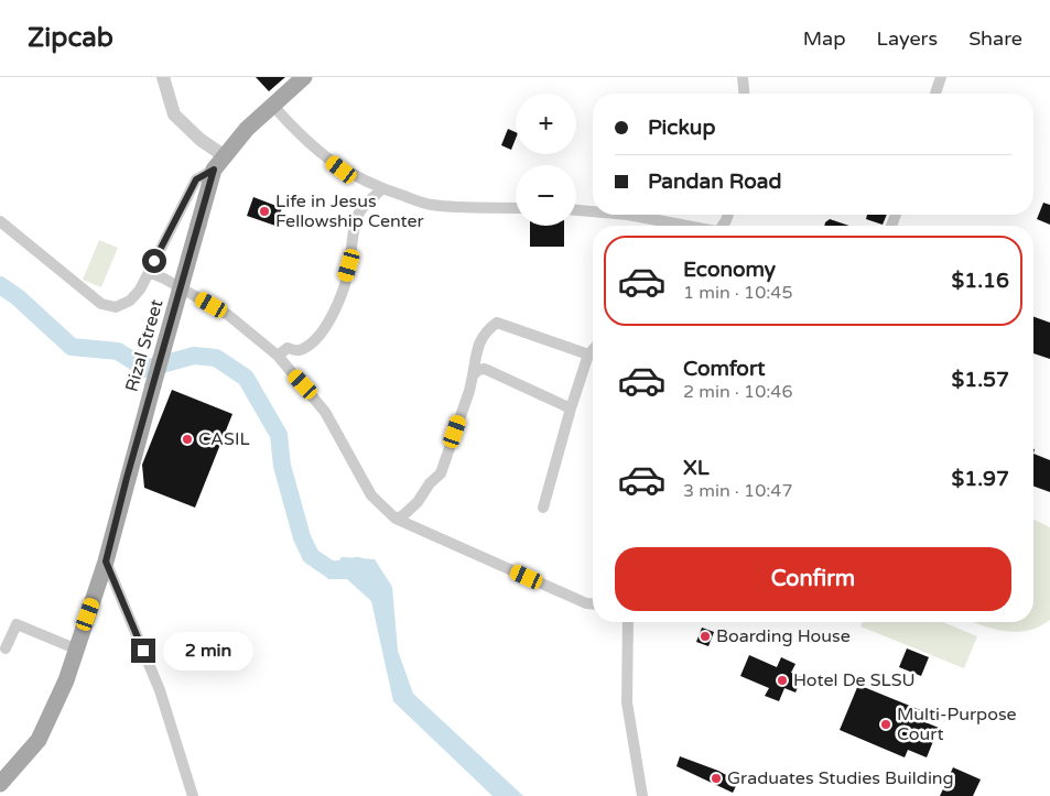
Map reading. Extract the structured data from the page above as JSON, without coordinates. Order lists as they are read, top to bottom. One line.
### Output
{"streets":{"main road":["Rizal Street"]},"places":["Life in Jesus Fellowship Center","CASIL","Boarding House","Hotel De SLSU","Multi-Purpose Court","Graduates Studies Building"],"page":{"header":"Zipcab","nav":["Map","Layers","Share"],"map_buttons":["+","−"],"banner":["Pickup","Pandan Road"],"list":[{"name":"Economy","note":"1 min · 10:45","value":"$1.16"},{"name":"Comfort","note":"2 min · 10:46","value":"$1.57"},{"name":"XL","note":"3 min · 10:47","value":"$1.97"}],"buttons":"Confirm","bubble":"2 min"}}
